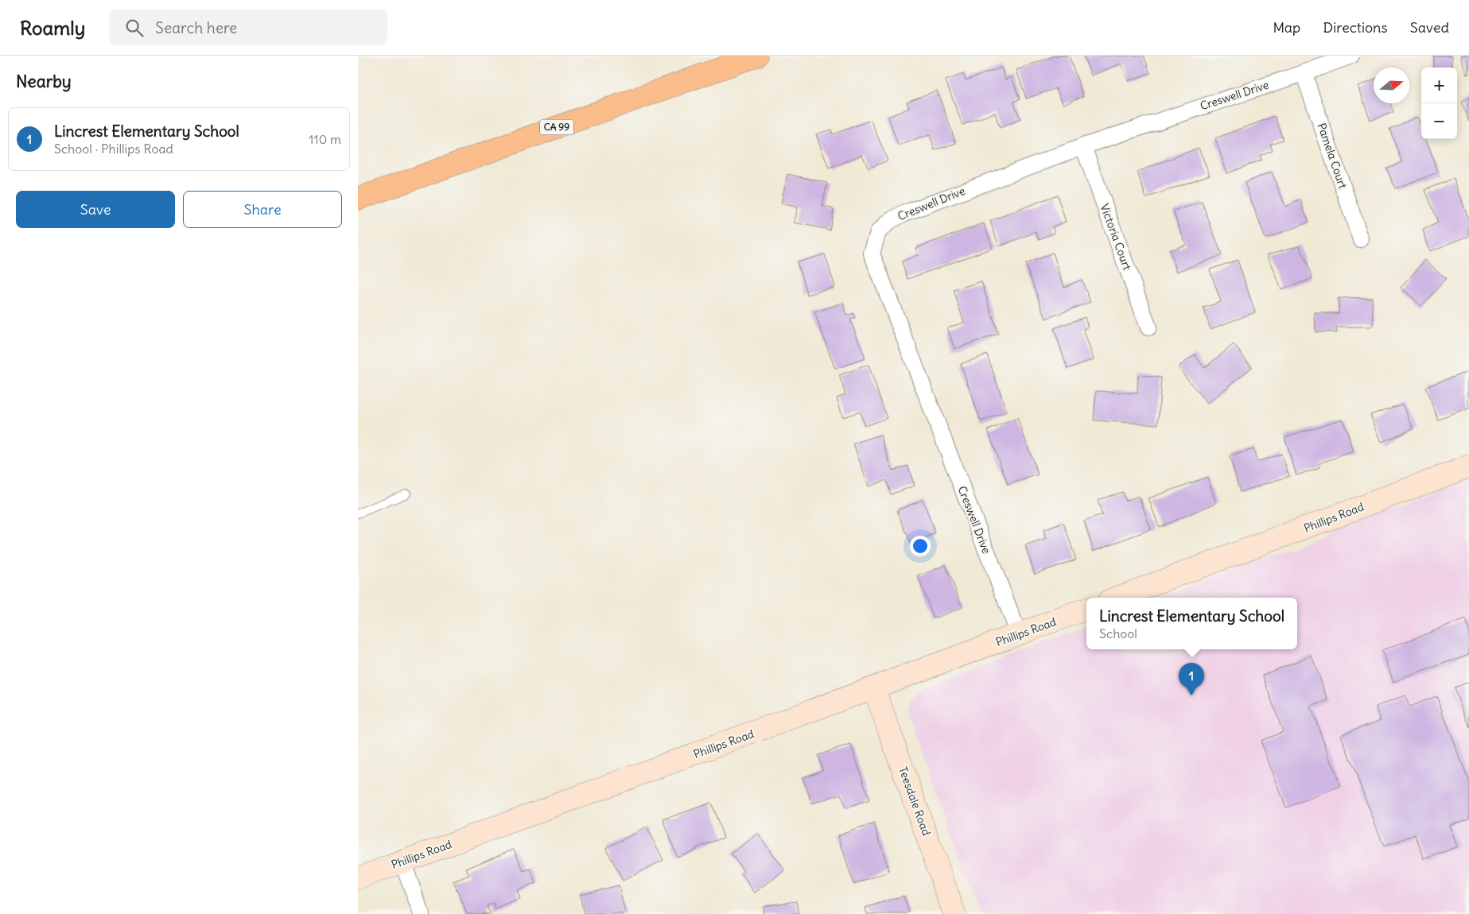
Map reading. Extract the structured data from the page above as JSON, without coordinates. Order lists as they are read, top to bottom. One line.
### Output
{"streets":{"highway":["CA 99"],"street":["Creswell Drive","Pamela Court","Victoria Court","Phillips Road","Teesdale Road"]},"crossings":[["Creswell Drive","Pamela Court"],["Creswell Drive","Victoria Court"],["Creswell Drive","Phillips Road"],["Phillips Road","Teesdale Road"]],"north":"right","page":{"header":"Roamly","search":"Search here","nav":["Map","Directions","Saved"],"heading":"Nearby","map_buttons":["+","−"],"list":[{"mark":"1","name":"Lincrest Elementary School","note":"School · Phillips Road","value":"110 m"}],"buttons":["Save","Share"],"popup":["Lincrest Elementary School","School"],"pins":"1"}}
